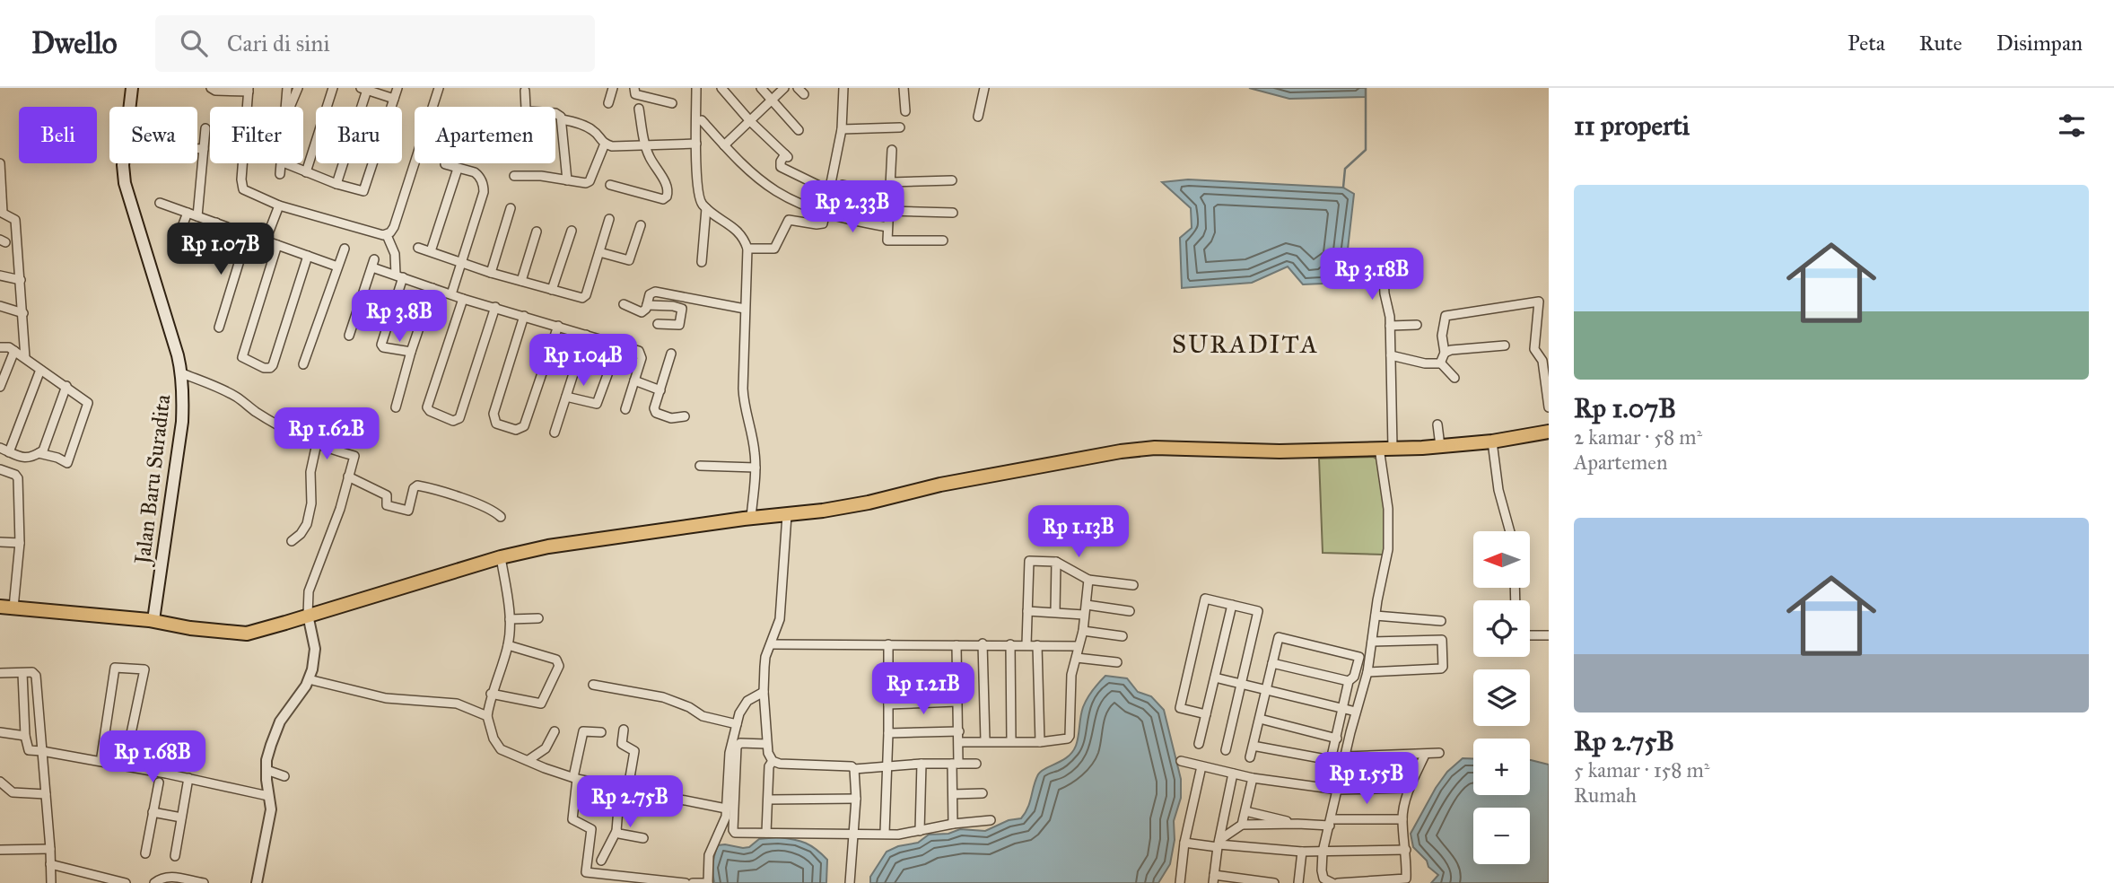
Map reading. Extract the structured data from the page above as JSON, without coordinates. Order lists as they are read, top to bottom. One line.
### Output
{"streets":{"main road":["Jalan Baru Suradita"]},"districts":["SURADITA"],"north":"left","page":{"header":"Dwello","search":"Cari di sini","nav":["Peta","Rute","Disimpan"],"heading":"11 properti","chip":["Beli","Sewa","Filter","Baru","Apartemen"],"list":[{"name":"Rp 1.07B","note":"2 kamar · 58 m² · Apartemen"},{"name":"Rp 2.75B","note":"5 kamar · 158 m² · Rumah"}],"price":["Rp 2.33B","Rp 1.07B","Rp 3.18B","Rp 3.8B","Rp 1.04B","Rp 1.62B","Rp 1.13B","Rp 1.21B","Rp 1.68B","Rp 1.55B","Rp 2.75B"],"map_buttons":["+","−"]}}
